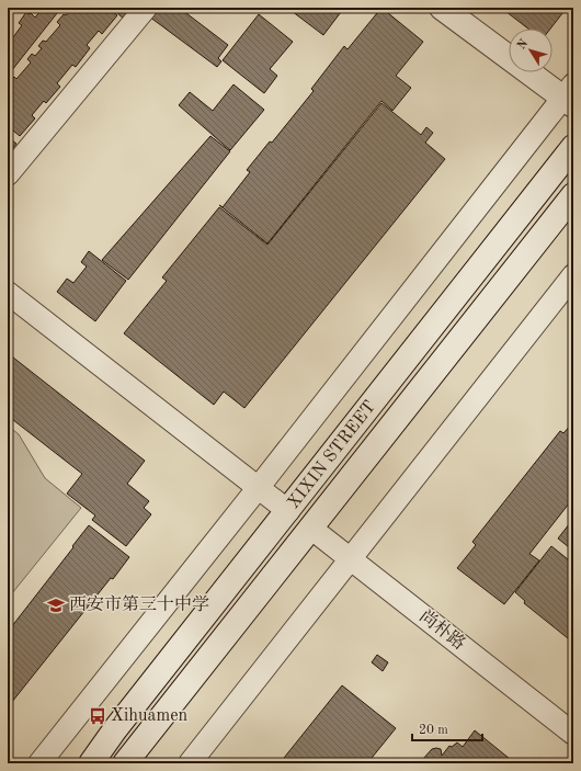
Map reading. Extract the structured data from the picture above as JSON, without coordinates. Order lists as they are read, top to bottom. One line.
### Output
{"streets":{"main road":["XIXIN STREET"],"street":["尚朴路"]},"crossings":[["XIXIN STREET","尚朴路"]],"places":{"school or university":["西安市第三十中学"],"bus stop":["Xihuamen"]},"scale_bar":"20 m","north":"top left"}
